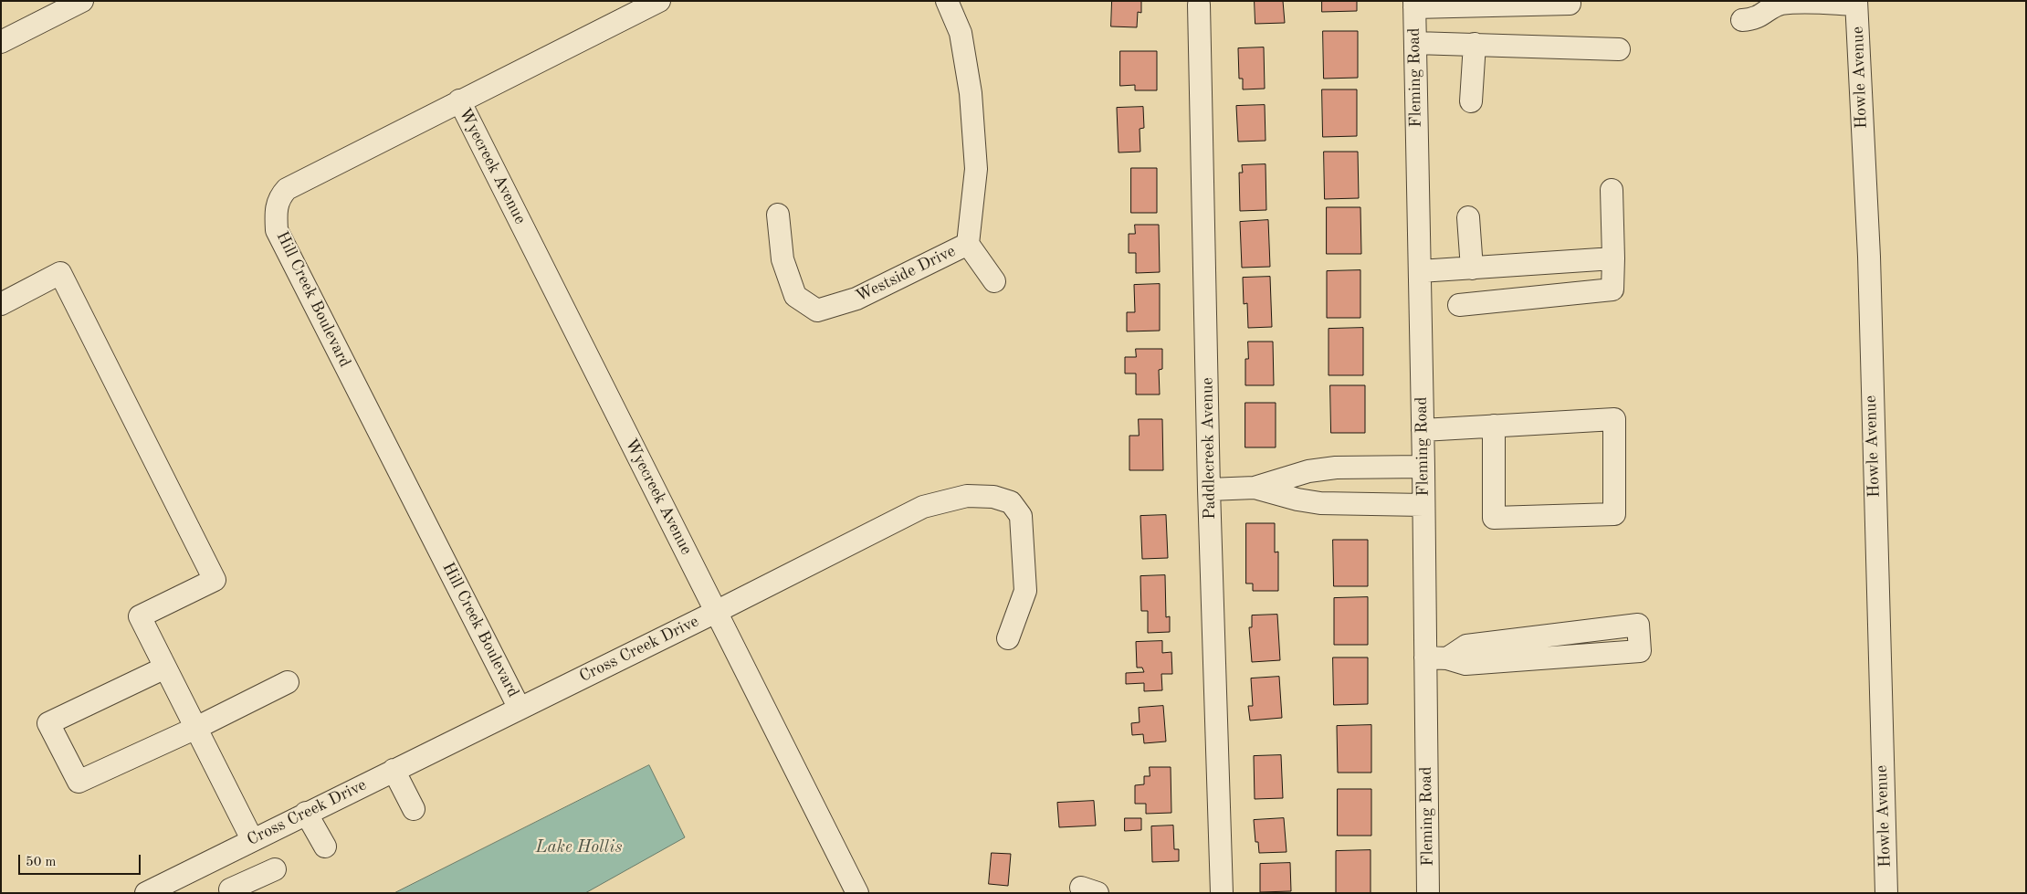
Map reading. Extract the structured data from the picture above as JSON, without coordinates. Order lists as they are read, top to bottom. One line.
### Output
{"streets":{"street":["Fleming Road","Howle Avenue","Wyecreek Avenue","Westside Drive","Hill Creek Boulevard","Paddlecreek Avenue","Cross Creek Drive"]},"crossings":[["Wyecreek Avenue","Hill Creek Boulevard"],["Wyecreek Avenue","Cross Creek Drive"],["Hill Creek Boulevard","Cross Creek Drive"]],"water":["Lake Hollis"],"scale_bar":"50 m"}
